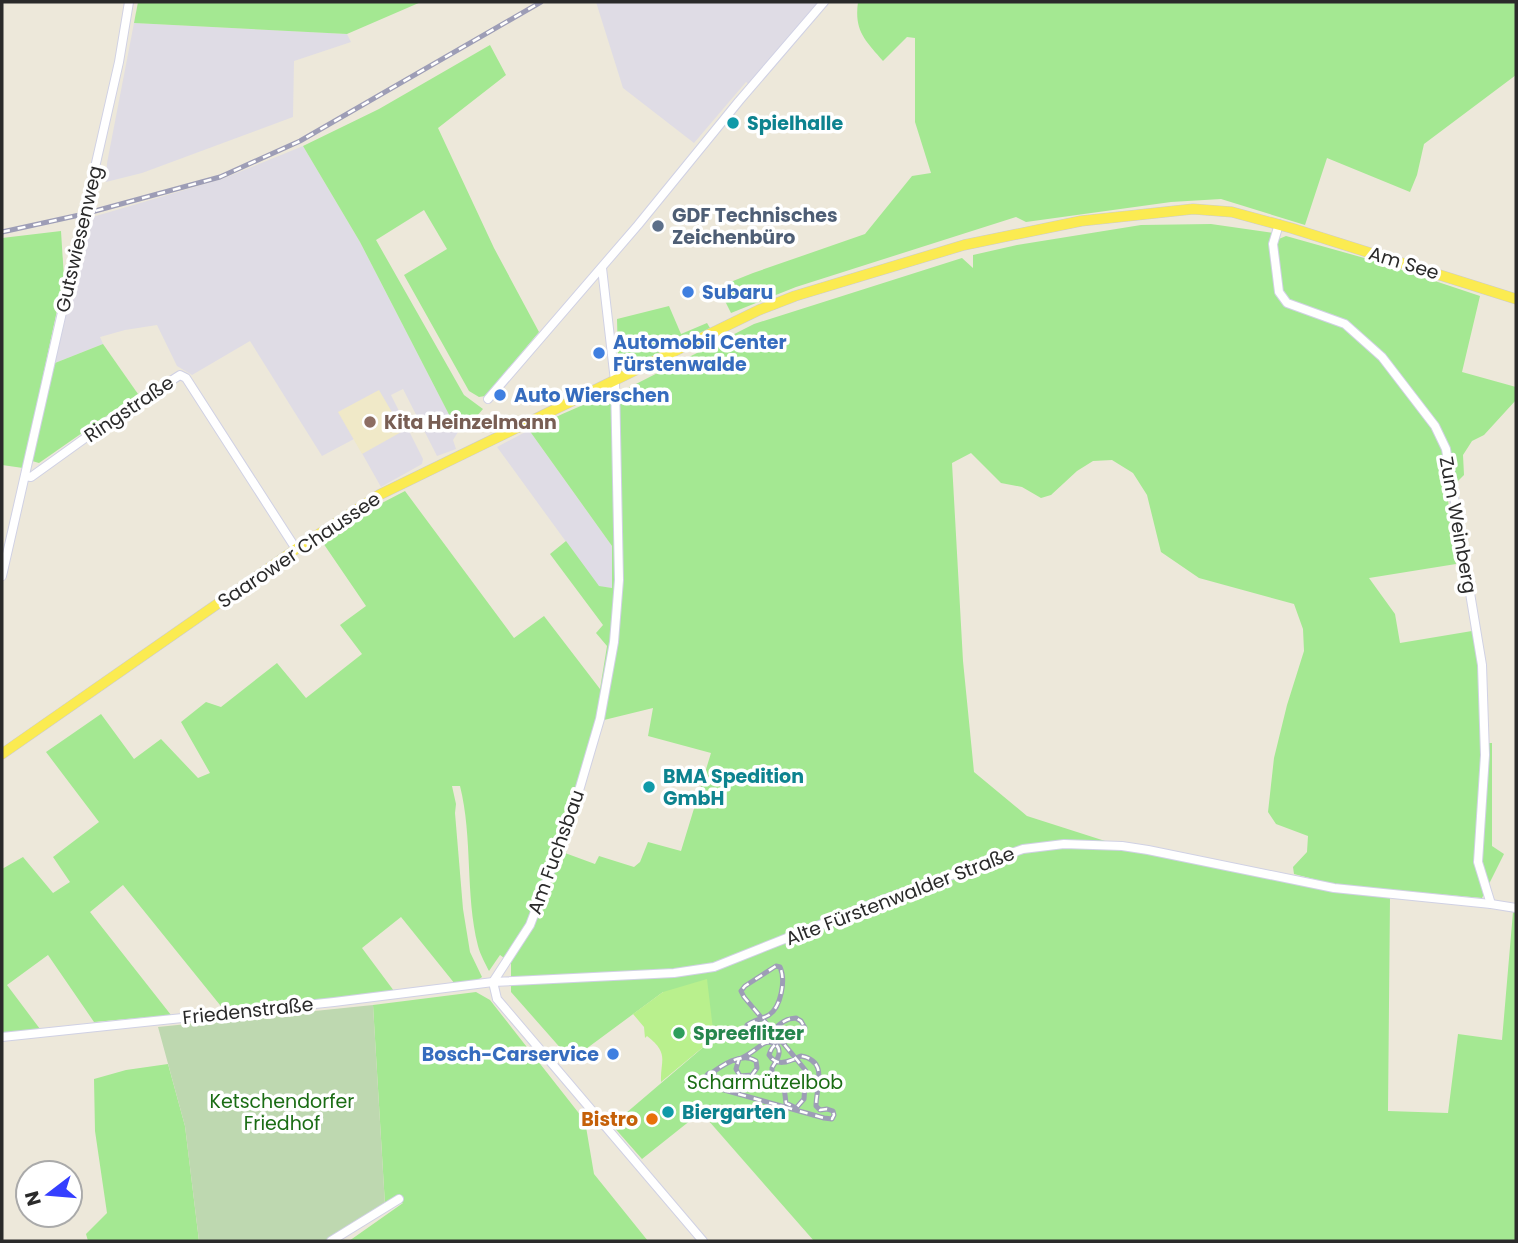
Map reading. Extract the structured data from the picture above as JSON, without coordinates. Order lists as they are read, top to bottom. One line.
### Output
{"streets":{"main road":["Am See","Saarower Chaussee"],"street":["Gutswiesenweg","Ringstraße","Zum Weinberg","Am Fuchsbau","Alte Fürstenwalder Straße","Friedenstraße"]},"crossings":[["Gutswiesenweg","Ringstraße"],["Am See","Zum Weinberg"],["Am See","Saarower Chaussee"],["Ringstraße","Saarower Chaussee"],["Zum Weinberg","Saarower Chaussee"],["Zum Weinberg","Alte Fürstenwalder Straße"],["Saarower Chaussee","Am Fuchsbau"],["Am Fuchsbau","Alte Fürstenwalder Straße"],["Am Fuchsbau","Friedenstraße"],["Alte Fürstenwalder Straße","Friedenstraße"]],"parks":["Scharmützelbob","Ketschendorfer Friedhof"],"places":["Spielhalle","GDF Technisches Zeichenbüro","Subaru","Automobil Center Fürstenwalde","Auto Wierschen","Kita Heinzelmann","BMA Spedition GmbH","Spreeflitzer","Bosch-Carservice","Biergarten","Bistro"],"north":"left"}
